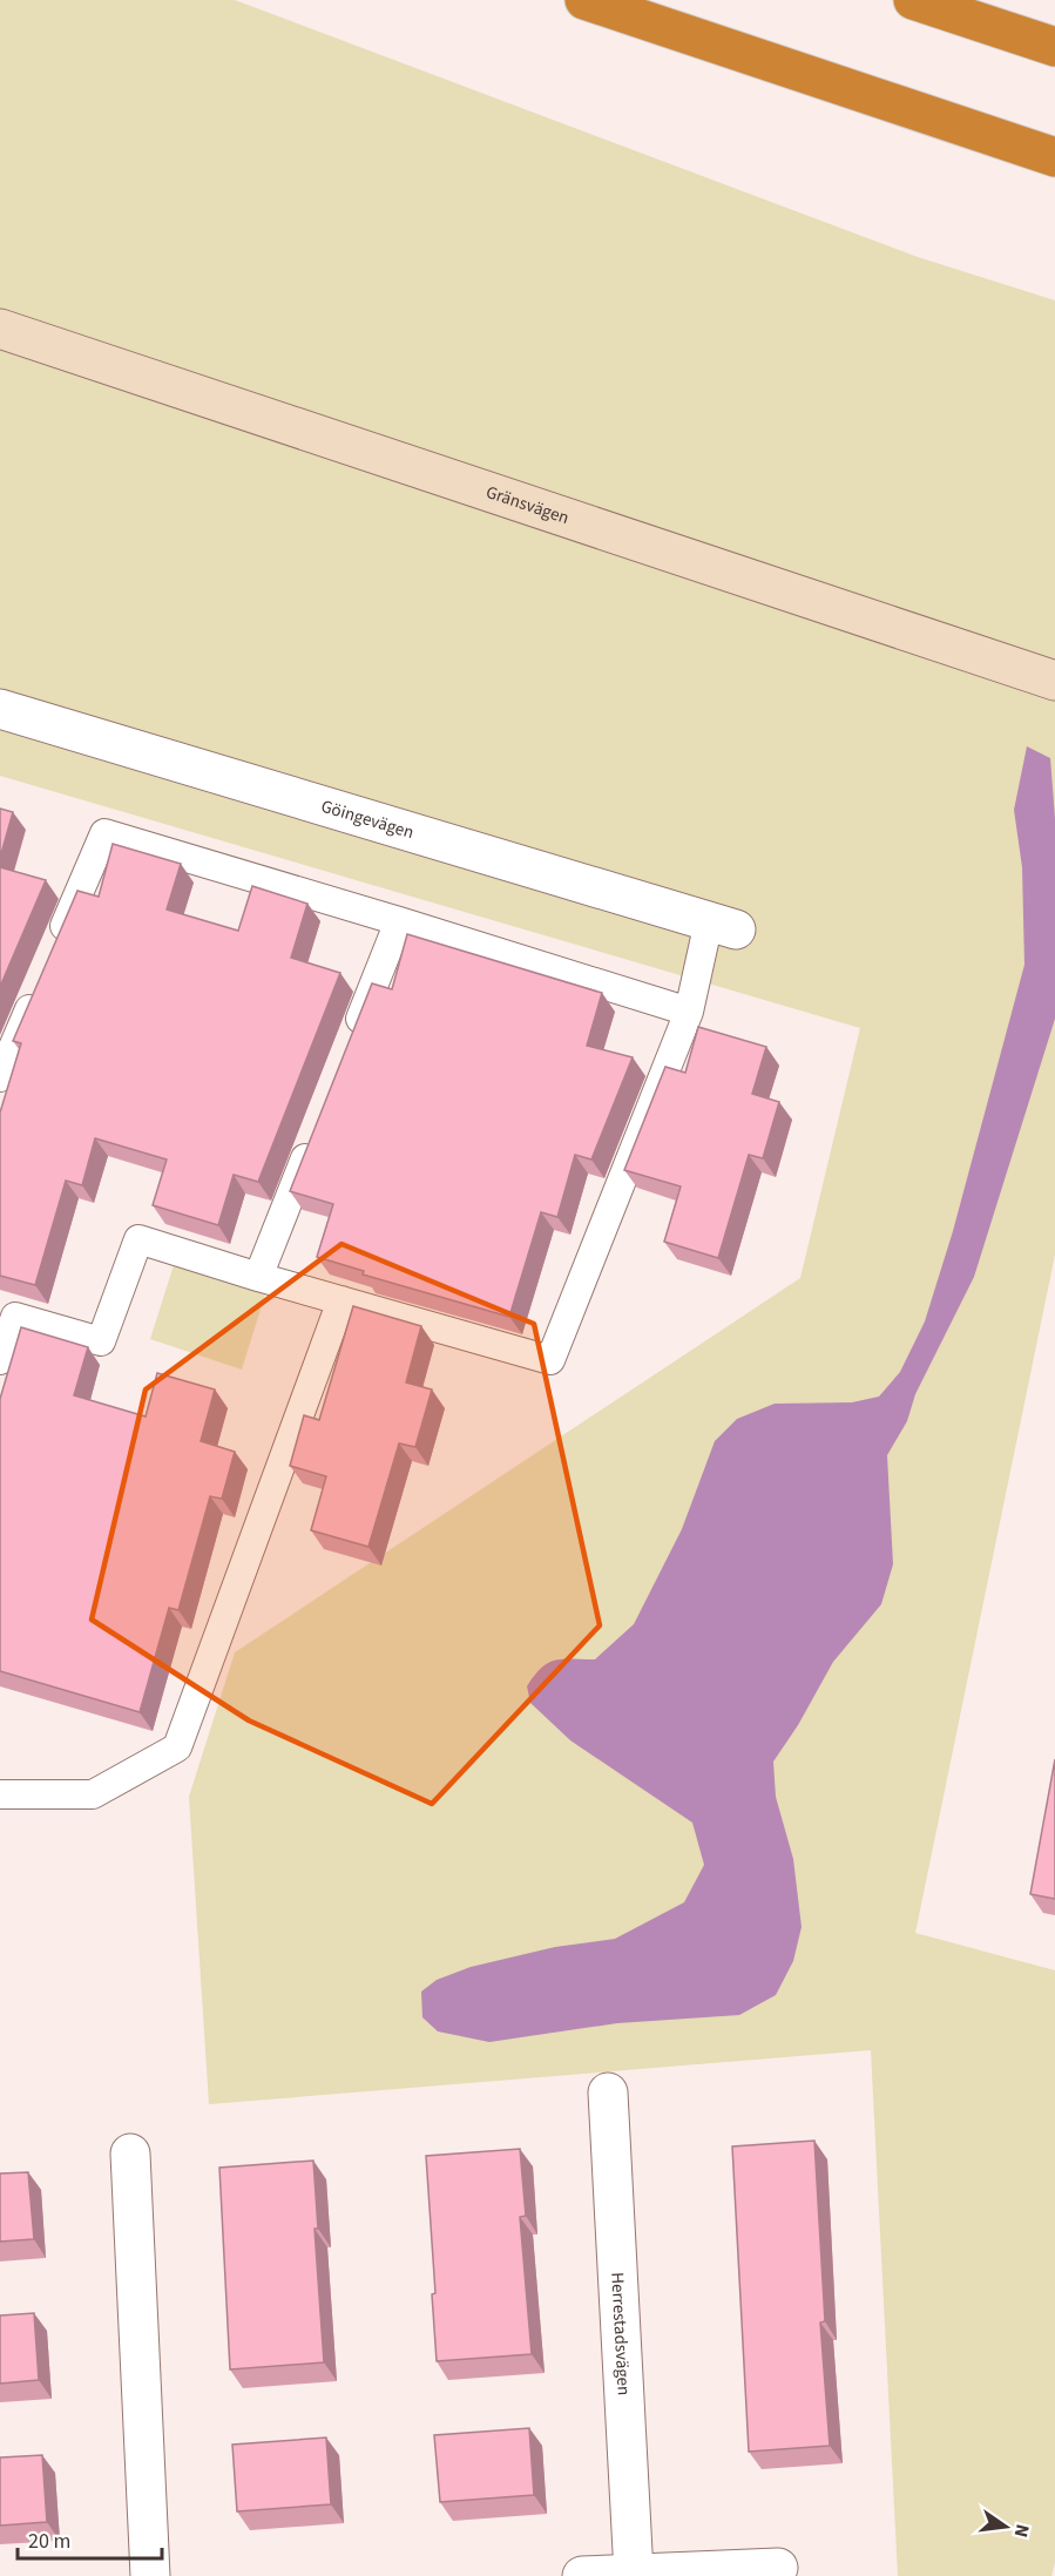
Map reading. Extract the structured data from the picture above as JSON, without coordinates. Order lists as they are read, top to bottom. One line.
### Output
{"streets":{"street":["Gränsvägen","Göingevägen","Herrestadsvägen"]},"scale_bar":"20 m","north":"right"}
